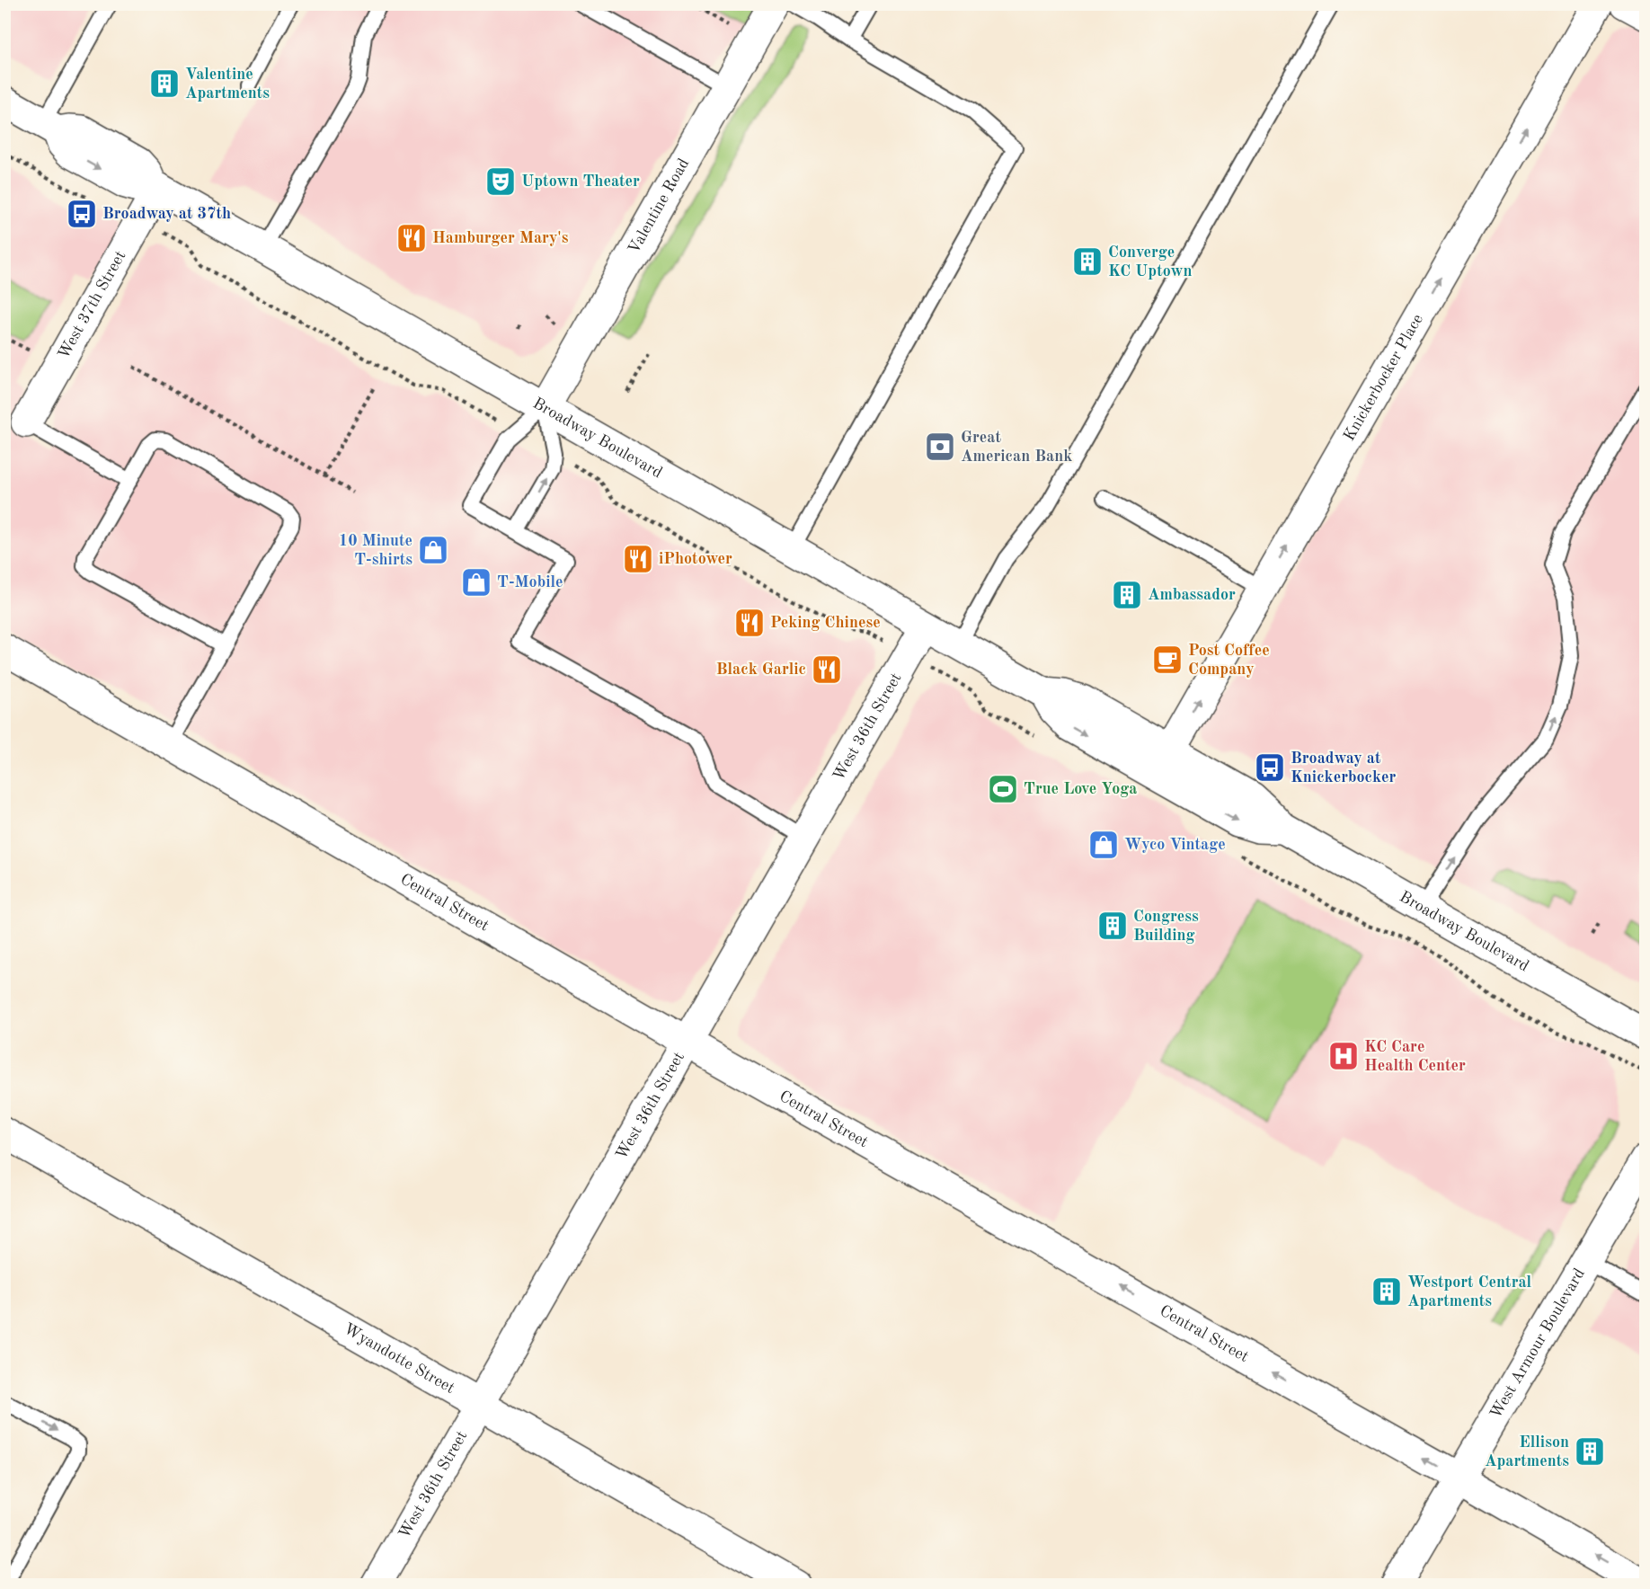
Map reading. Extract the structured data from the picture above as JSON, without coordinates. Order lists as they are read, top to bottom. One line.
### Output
{"streets":{"street":["Valentine Road","West 37th Street","Knickerbocker Place","Broadway Boulevard","West 36th Street","Central Street","West Armour Boulevard","Wyandotte Street"]},"crossings":[["Valentine Road","Broadway Boulevard"],["West 37th Street","Broadway Boulevard"],["Knickerbocker Place","Broadway Boulevard"],["Broadway Boulevard","West 36th Street"],["West 36th Street","Central Street"],["West 36th Street","Wyandotte Street"],["Central Street","West Armour Boulevard"]],"one_way":["Knickerbocker Place","Central Street"],"places":{"building":["Valentine Apartments","Converge KC Uptown","Ambassador","Congress Building","Westport Central Apartments","Ellison Apartments"],"theatre":["Uptown Theater"],"bus stop":["Broadway at 37th","Broadway at Knickerbocker"],"restaurant":["Hamburger Mary's","iPhotower","Peking Chinese","Black Garlic"],"bank":["Great American Bank"],"shop":["10 Minute T-shirts","T-Mobile","Wyco Vintage"],"cafe":["Post Coffee Company"],"sports":["True Love Yoga"],"hospital":["KC Care Health Center"]}}
